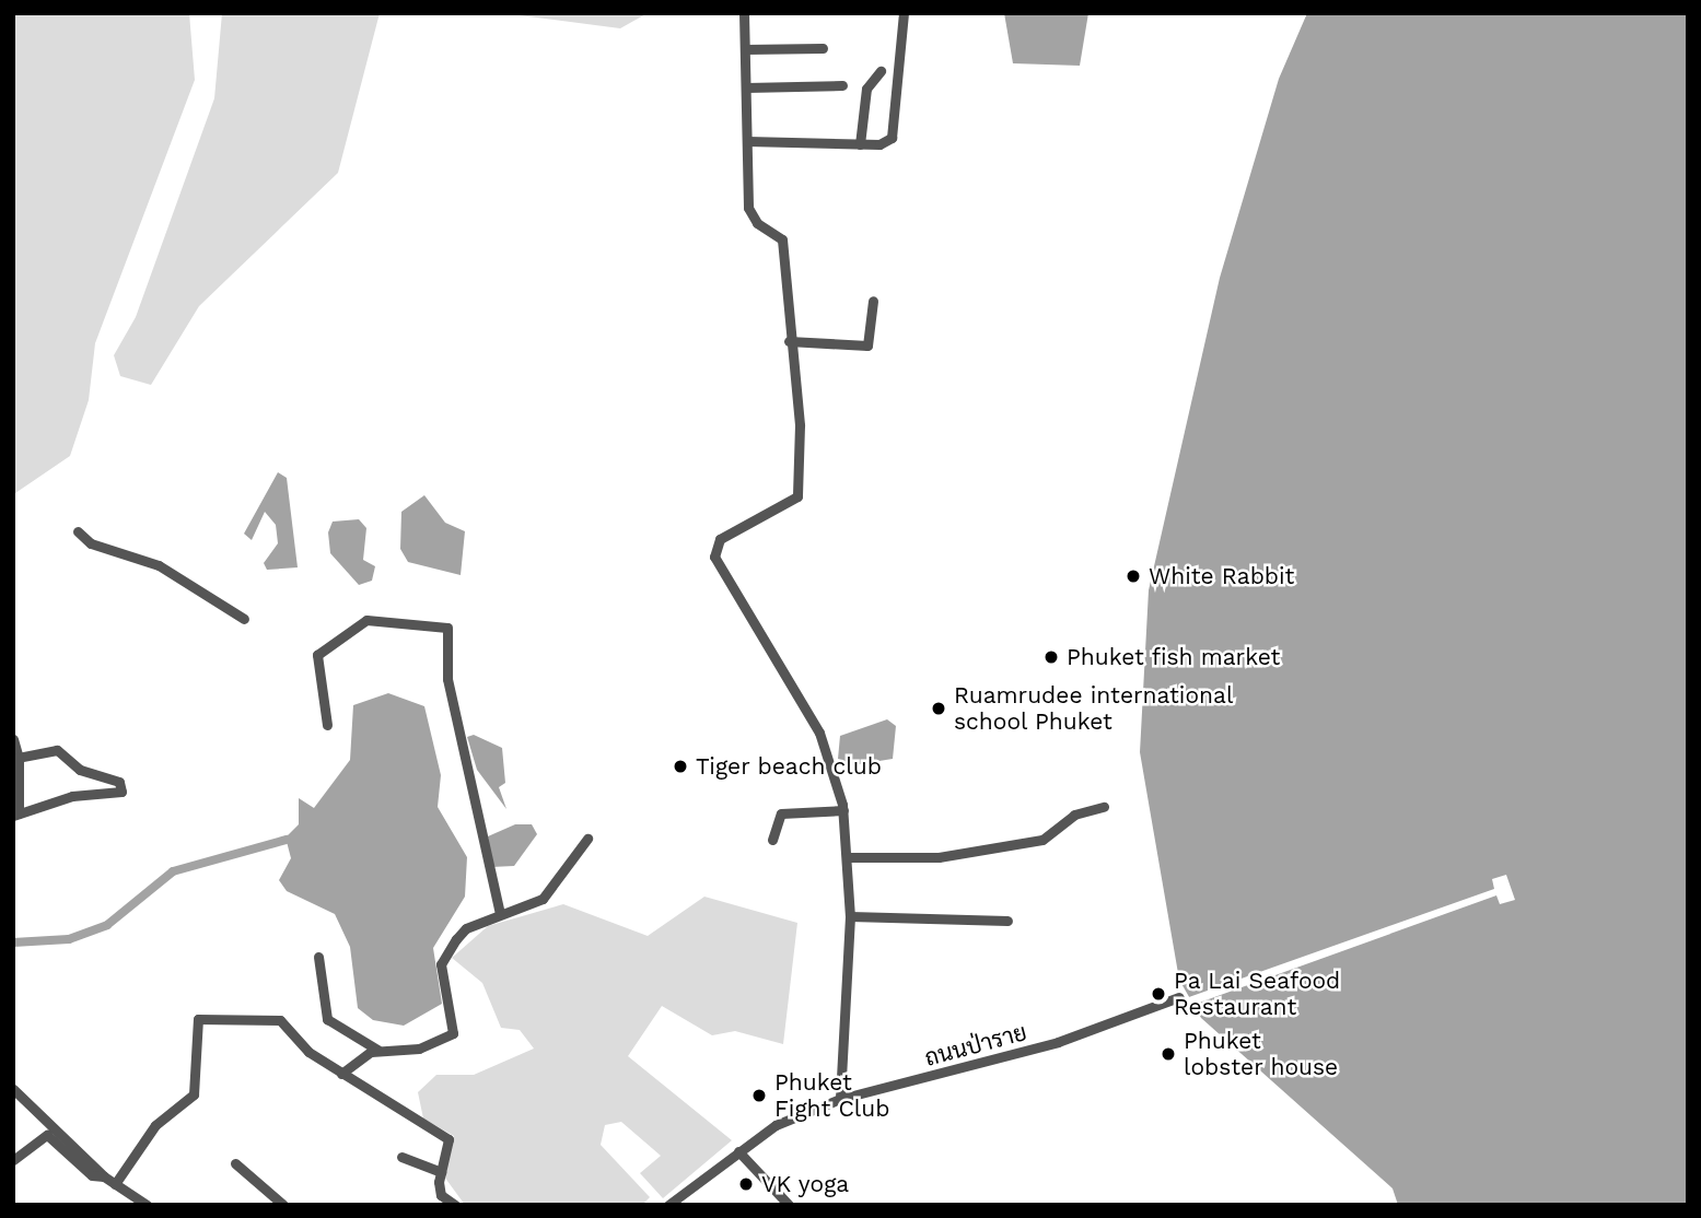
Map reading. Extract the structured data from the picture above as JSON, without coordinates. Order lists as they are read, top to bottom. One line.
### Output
{"streets":{"street":["ถนนป่าราย"]},"places":["White Rabbit","Phuket fish market","Ruamrudee international school Phuket","Tiger beach club","Pa Lai Seafood Restaurant","Phuket lobster house","Phuket Fight Club","VK yoga"]}
